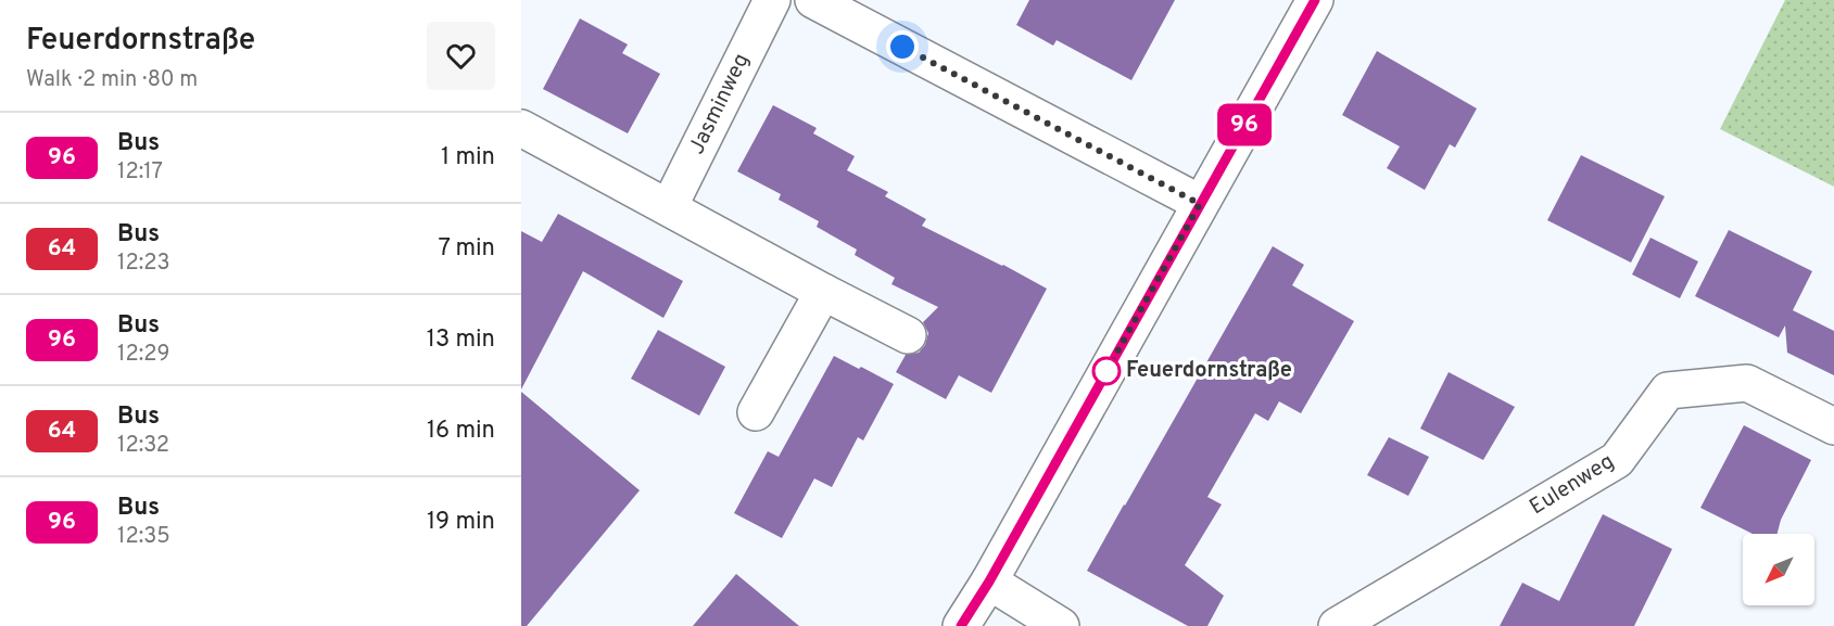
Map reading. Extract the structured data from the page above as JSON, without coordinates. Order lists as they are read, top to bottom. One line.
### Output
{"streets":{"street":["Jasminweg","Eulenweg"]},"places":["Feuerdornstraße"],"lines":["bus line 96"],"north":"bottom left","page":{"heading":["Feuerdornstraße","Walk · 2 min · 80 m"],"on_map":"96","list":[{"mark":"96","name":"Bus","note":"12:17","value":"1 min"},{"mark":"64","name":"Bus","note":"12:23","value":"7 min"},{"mark":"96","name":"Bus","note":"12:29","value":"13 min"},{"mark":"64","name":"Bus","note":"12:32","value":"16 min"},{"mark":"96","name":"Bus","note":"12:35","value":"19 min"}]}}
